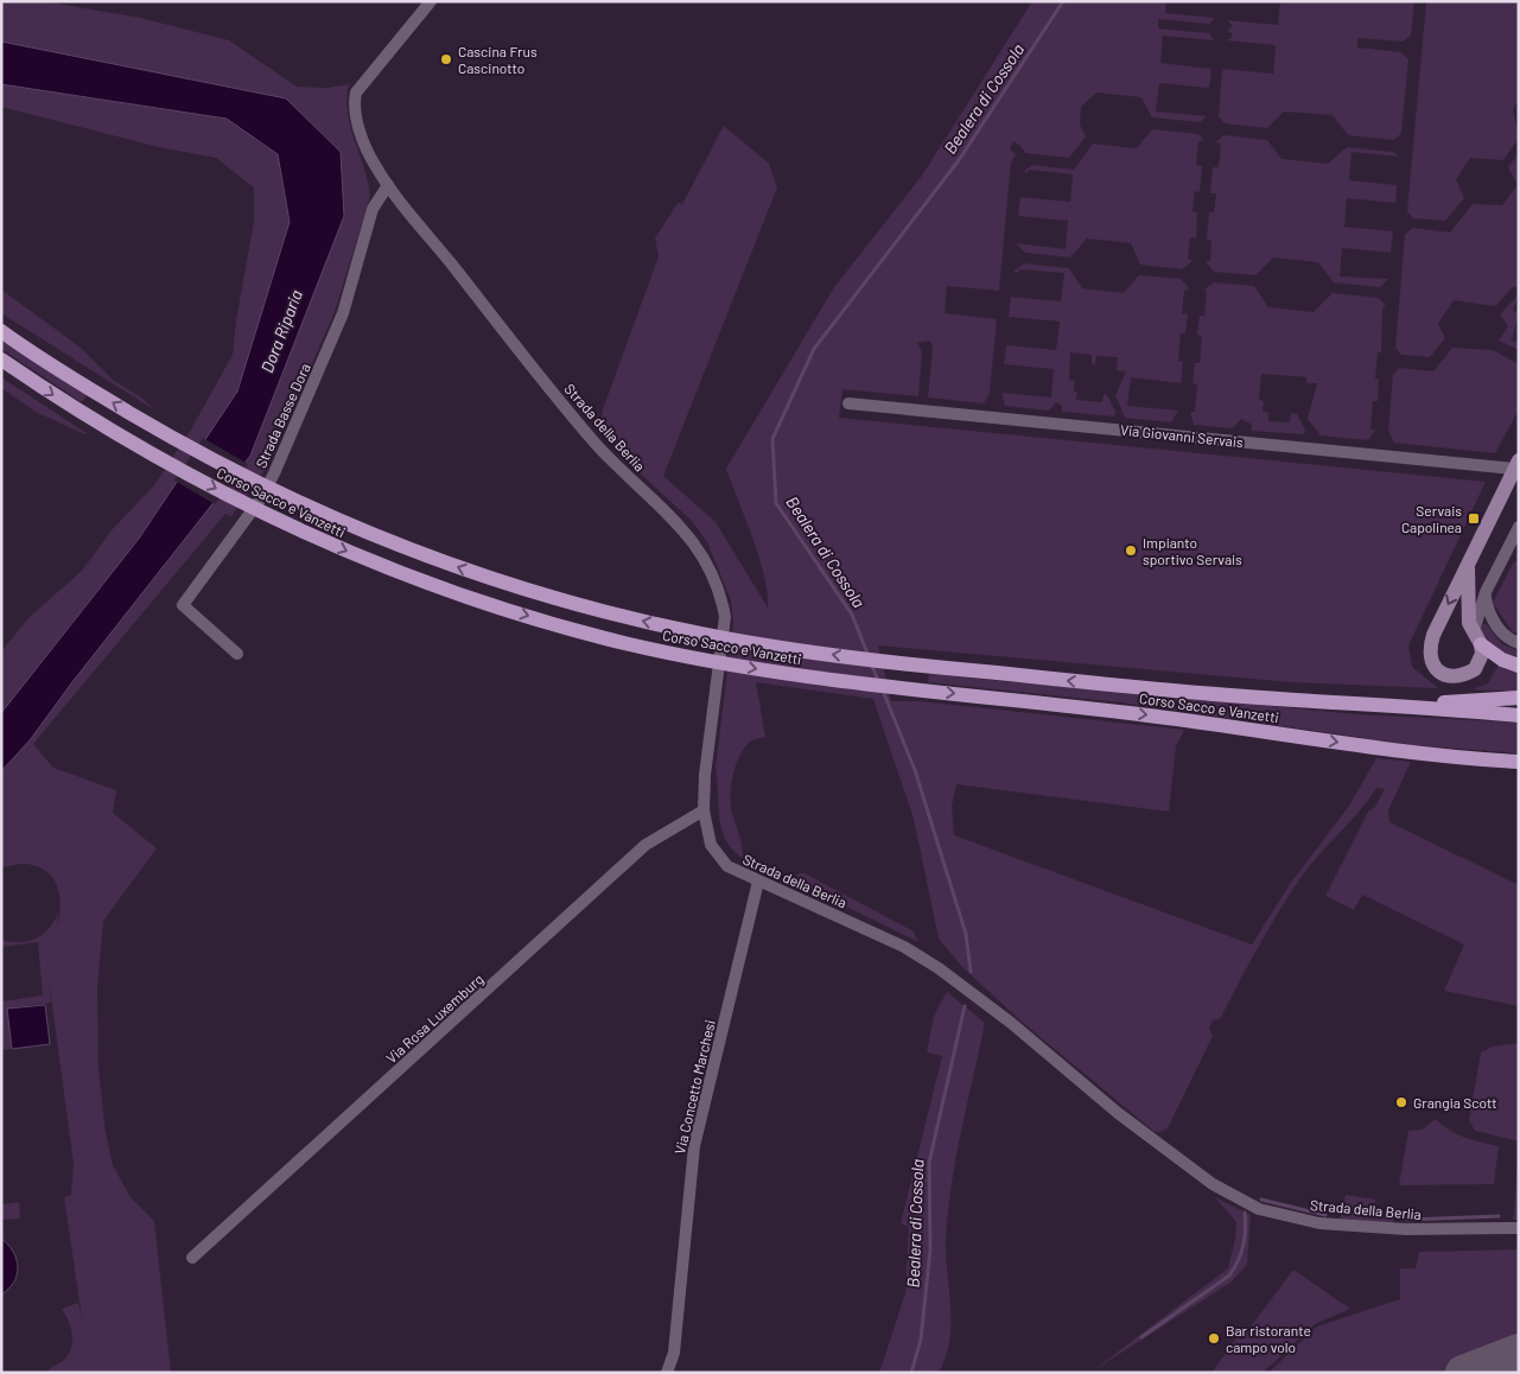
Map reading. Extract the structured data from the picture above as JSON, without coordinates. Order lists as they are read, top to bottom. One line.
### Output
{"streets":{"main road":["Corso Sacco e Vanzetti"],"street":["Strada Basse Dora","Strada della Berlia","Via Giovanni Servais","Via Rosa Luxemburg","Via Concetto Marchesi"]},"crossings":[["Strada Basse Dora","Strada della Berlia"],["Strada della Berlia","Via Rosa Luxemburg"],["Strada della Berlia","Via Concetto Marchesi"]],"water":["Bealera di Cossola","Dora Riparia"],"places":{"other":["Cascina Frus Cascinotto","Impianto sportivo Servais","Grangia Scott","Bar ristorante campo volo"],"transit":["Servais Capolinea"]}}
